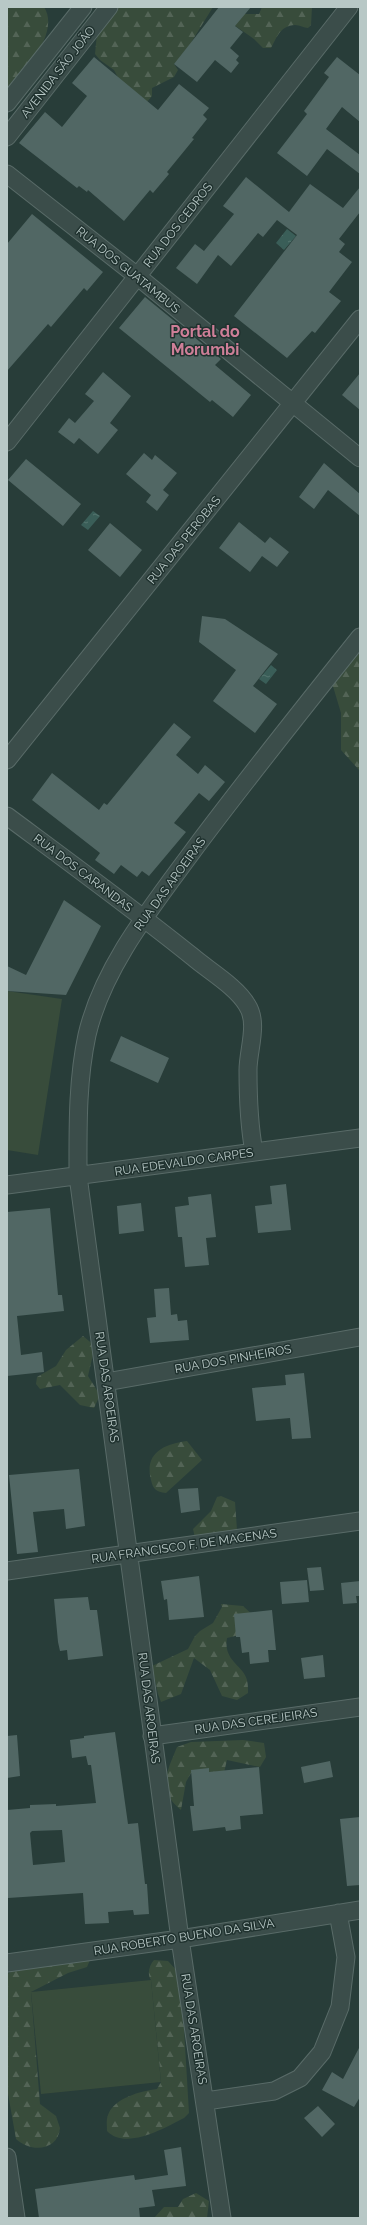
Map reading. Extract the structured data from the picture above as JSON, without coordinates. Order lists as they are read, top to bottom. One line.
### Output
{"streets":{"street":["AVENIDA SÃO JOÃO","RUA DOS CEDROS","RUA DOS GUATAMBUS","RUA DAS PEROBAS","RUA DOS CARANDAS","RUA DAS AROEIRAS","RUA EDEVALDO CARPES","RUA DOS PINHEIROS","RUA FRANCISCO F. DE MACENAS","RUA DAS CEREJEIRAS","RUA ROBERTO BUENO DA SILVA"]},"crossings":[["RUA DOS CEDROS","RUA DOS GUATAMBUS"],["RUA DOS GUATAMBUS","RUA DAS PEROBAS"],["RUA DOS CARANDAS","RUA DAS AROEIRAS"],["RUA DOS CARANDAS","RUA EDEVALDO CARPES"],["RUA DAS AROEIRAS","RUA EDEVALDO CARPES"],["RUA DAS AROEIRAS","RUA DOS PINHEIROS"],["RUA DAS AROEIRAS","RUA FRANCISCO F. DE MACENAS"],["RUA DAS AROEIRAS","RUA DAS CEREJEIRAS"],["RUA DAS AROEIRAS","RUA ROBERTO BUENO DA SILVA"]],"districts":["Portal do Morumbi"]}
